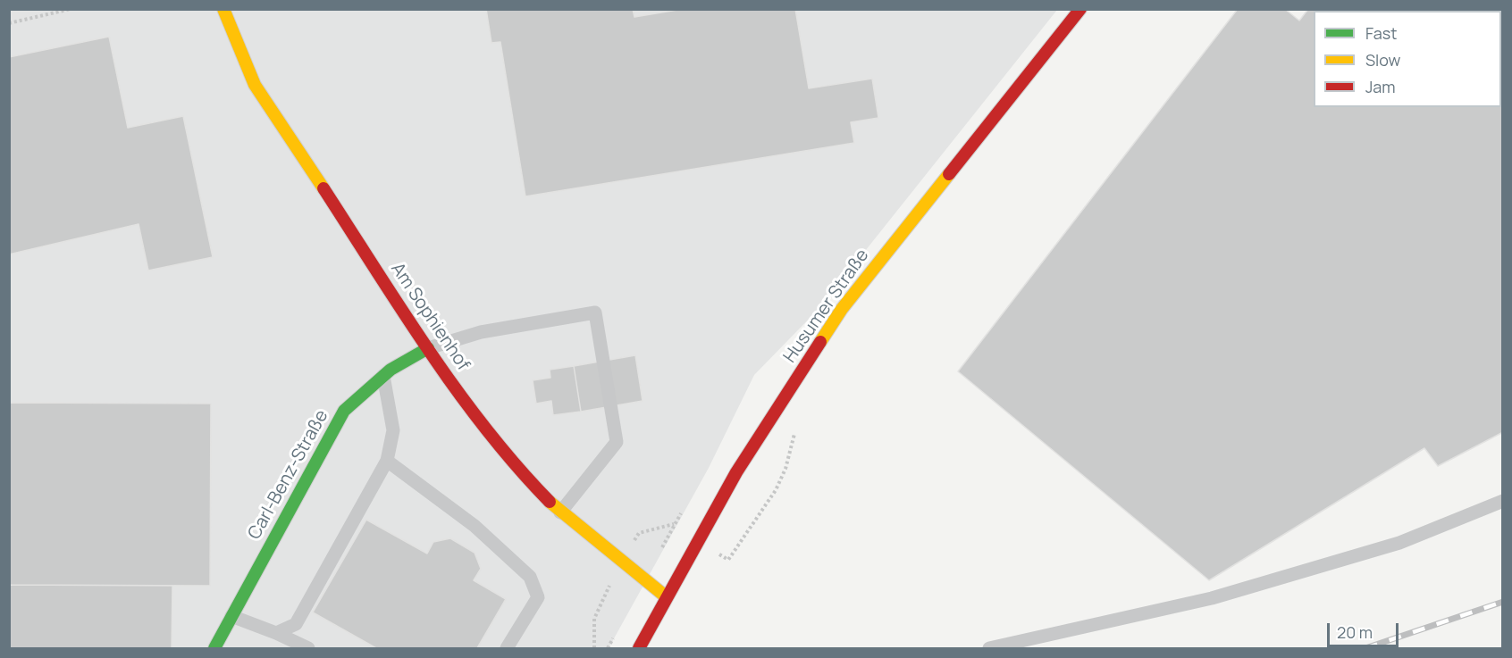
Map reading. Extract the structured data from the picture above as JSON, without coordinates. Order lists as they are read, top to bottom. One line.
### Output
{"streets":{"street":["Husumer Straße","Am Sophienhof","Carl-Benz-Straße"]},"crossings":[["Husumer Straße","Am Sophienhof"],["Am Sophienhof","Carl-Benz-Straße"]],"legend":["Fast","Slow","Jam"],"scale_bar":"20 m"}
